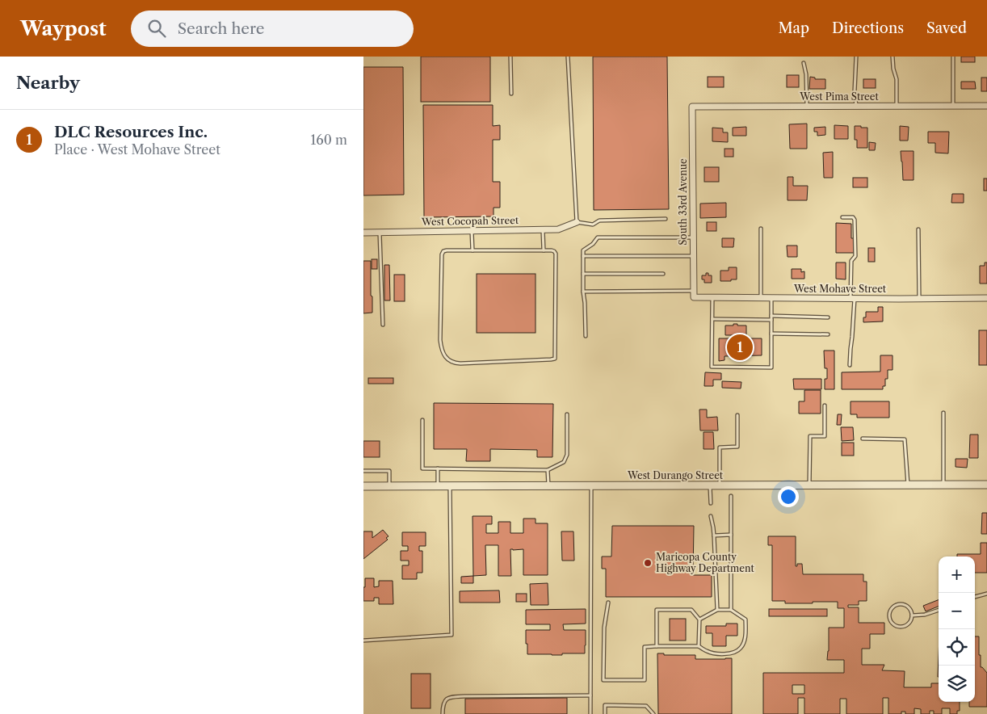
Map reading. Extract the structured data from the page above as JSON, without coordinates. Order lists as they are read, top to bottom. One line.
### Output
{"streets":{"street":["West Pima Street","South 33rd Avenue","West Cocopah Street","West Mohave Street","West Durango Street"]},"crossings":[["West Pima Street","South 33rd Avenue"],["South 33rd Avenue","West Mohave Street"]],"places":["Maricopa County Highway Department"],"page":{"header":"Waypost","search":"Search here","nav":["Map","Directions","Saved"],"heading":"Nearby","list":[{"mark":"1","name":"DLC Resources Inc.","note":"Place · West Mohave Street","value":"160 m"}],"pins":"1","map_buttons":["+","−"]}}
